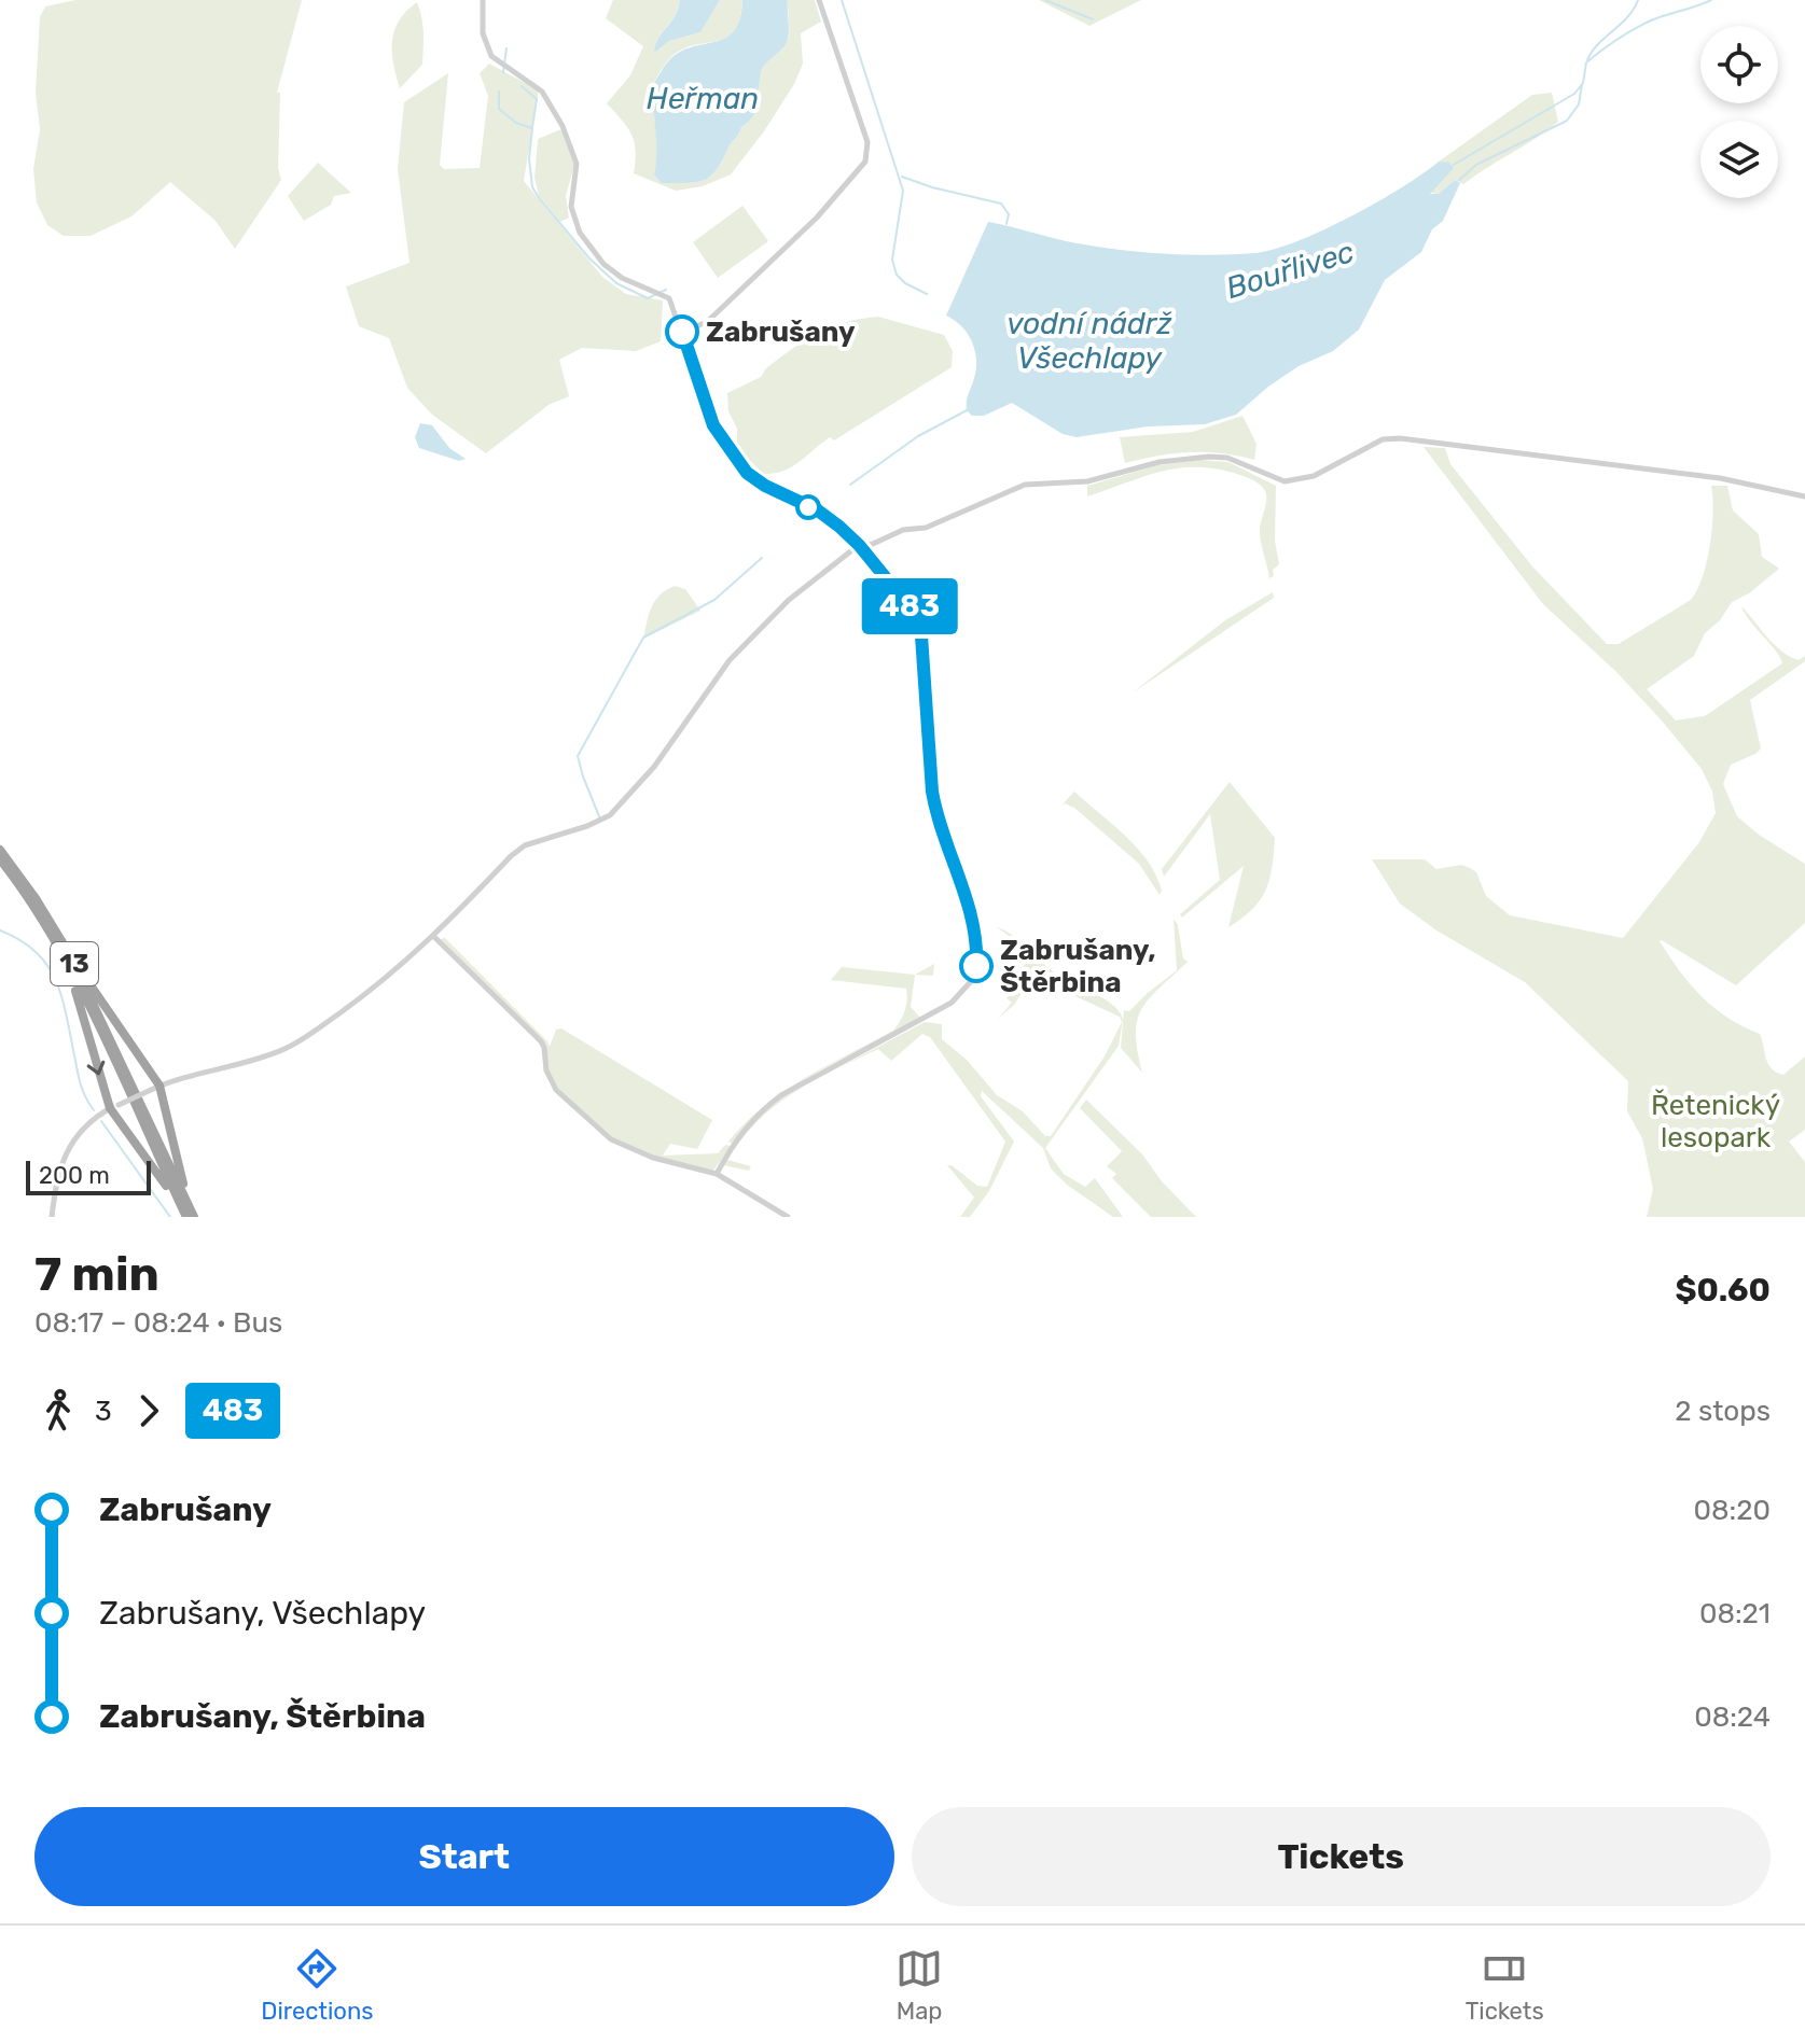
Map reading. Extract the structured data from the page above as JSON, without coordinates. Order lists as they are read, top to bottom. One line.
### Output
{"streets":{"highway":["13"]},"water":["Heřman","Bouřlivec","vodní nádrž Všechlapy"],"parks":["Řetenický lesopark"],"places":["Zabrušany","Zabrušany, Štěrbina"],"lines":["bus line 483"],"scale_bar":"200 m","page":{"on_map":"483","scale":"200 m","heading":["7 min","08:17 – 08:24 · Bus","$0.60"],"legs":["3","483","2 stops"],"list":[{"name":"Zabrušany","value":"08:20"},{"name":"Zabrušany, Všechlapy","value":"08:21"},{"name":"Zabrušany, Štěrbina","value":"08:24"}],"buttons":["Start","Tickets"],"tabs":["Directions","Map","Tickets"]}}
